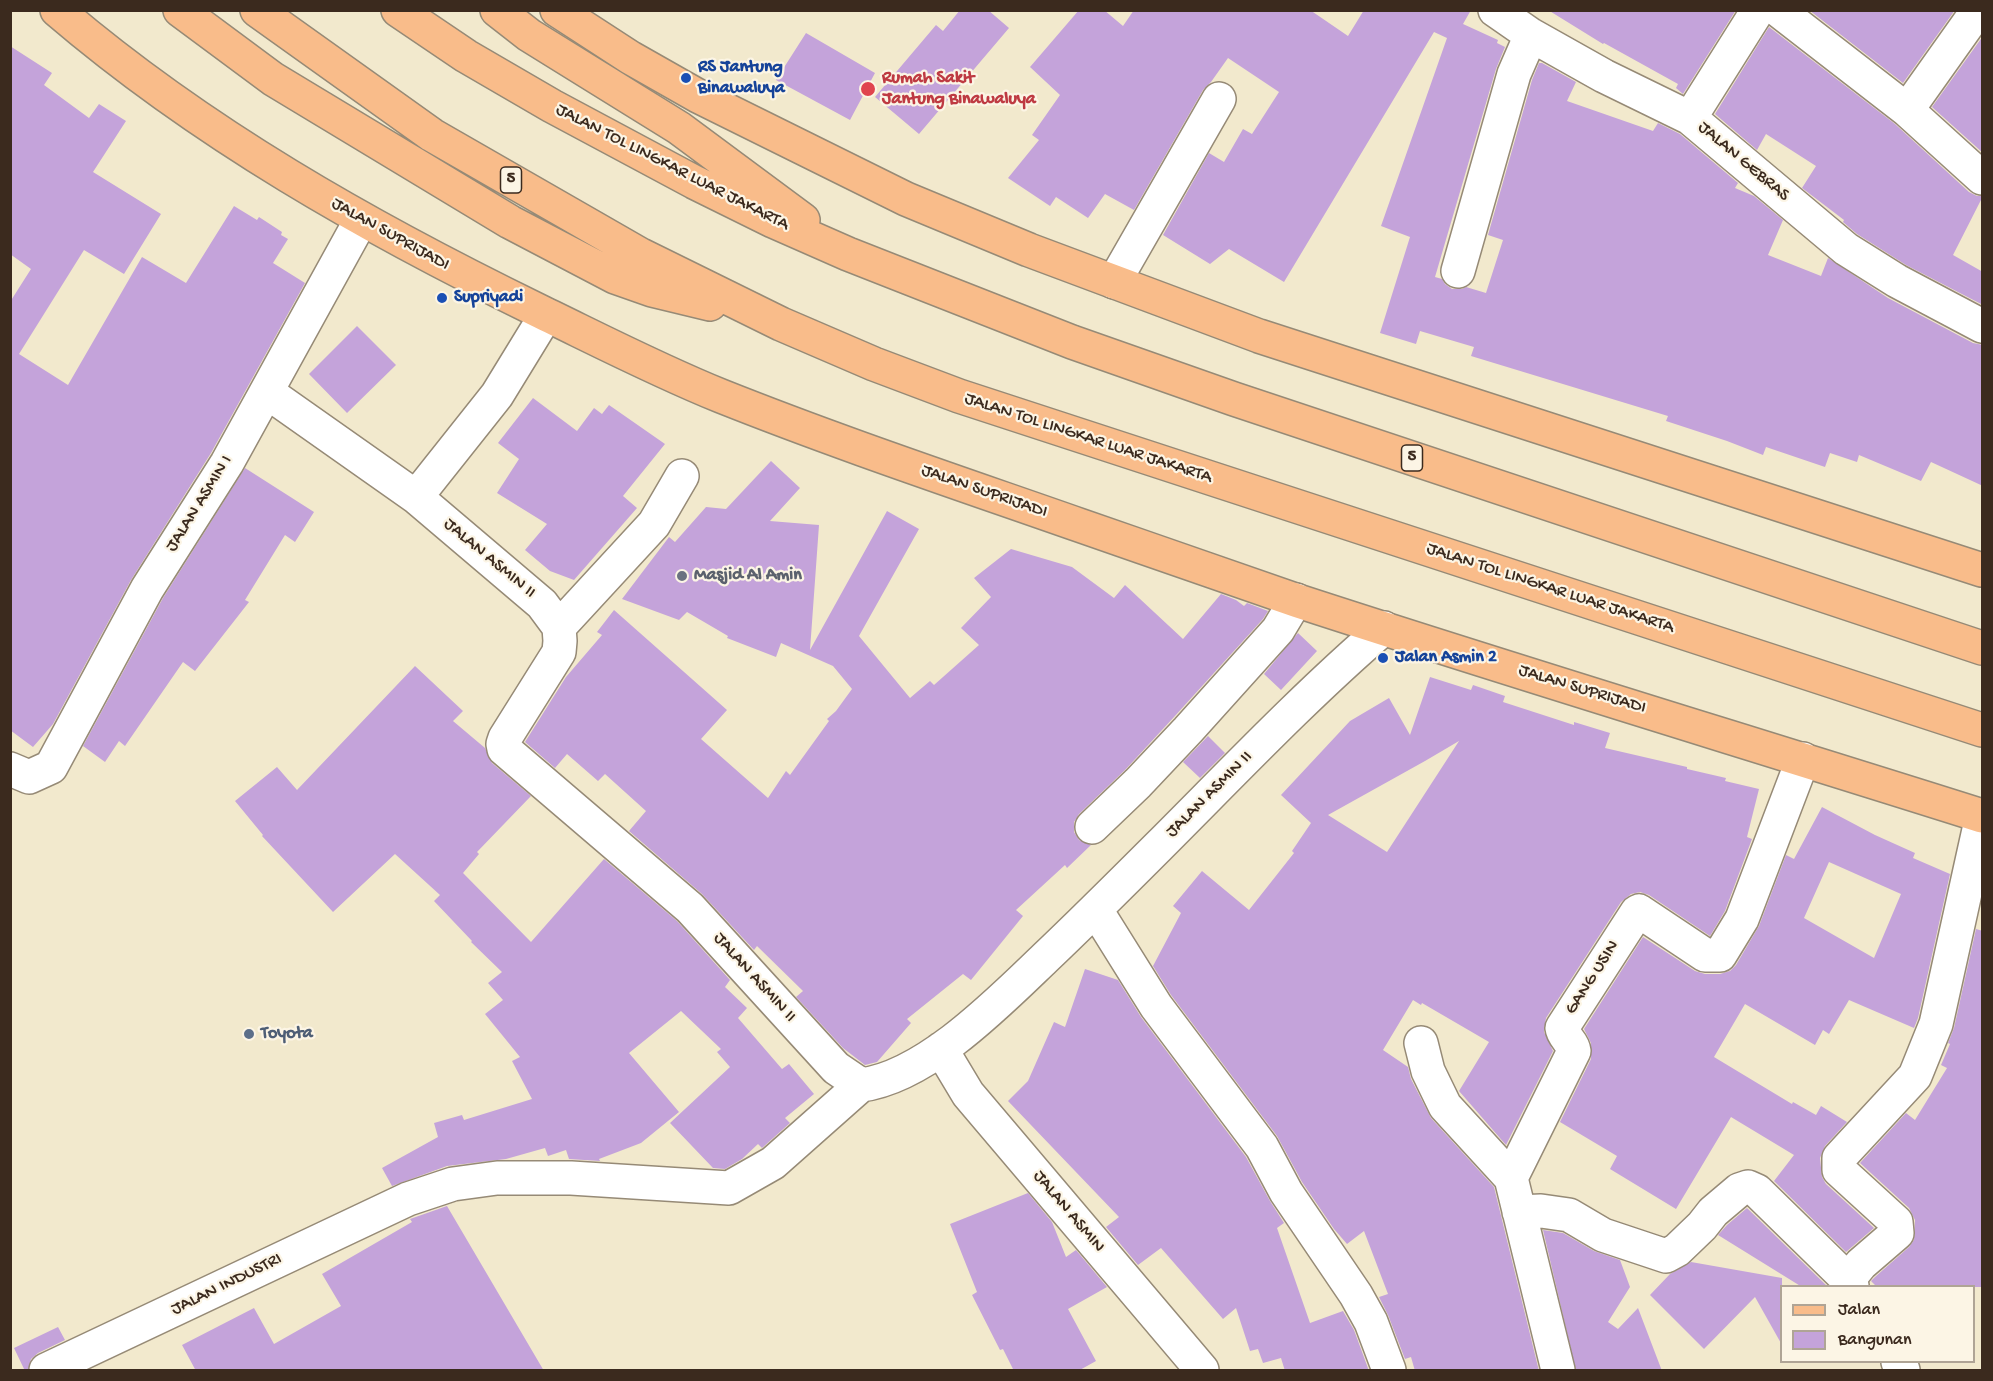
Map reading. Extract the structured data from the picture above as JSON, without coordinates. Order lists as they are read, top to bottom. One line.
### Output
{"streets":{"main road":["JALAN TOL LINGKAR LUAR JAKARTA","5","JALAN SUPRIJADI"],"street":["JALAN GEBRAS","JALAN ASMIN I","JALAN ASMIN II","GANG USIN","JALAN ASMIN","JALAN INDUSTRI"]},"crossings":[["JALAN SUPRIJADI","JALAN ASMIN I"],["JALAN SUPRIJADI","JALAN ASMIN II"],["JALAN SUPRIJADI","GANG USIN"],["JALAN ASMIN I","JALAN ASMIN II"],["JALAN ASMIN II","JALAN ASMIN"],["JALAN ASMIN II","JALAN INDUSTRI"]],"places":["RS Jantung Binawaluya","Rumah Sakit Jantung Binawaluya","Supriyadi","Masjid Al Amin","Jalan Asmin 2","Toyota"],"legend":["Jalan","Bangunan"]}
